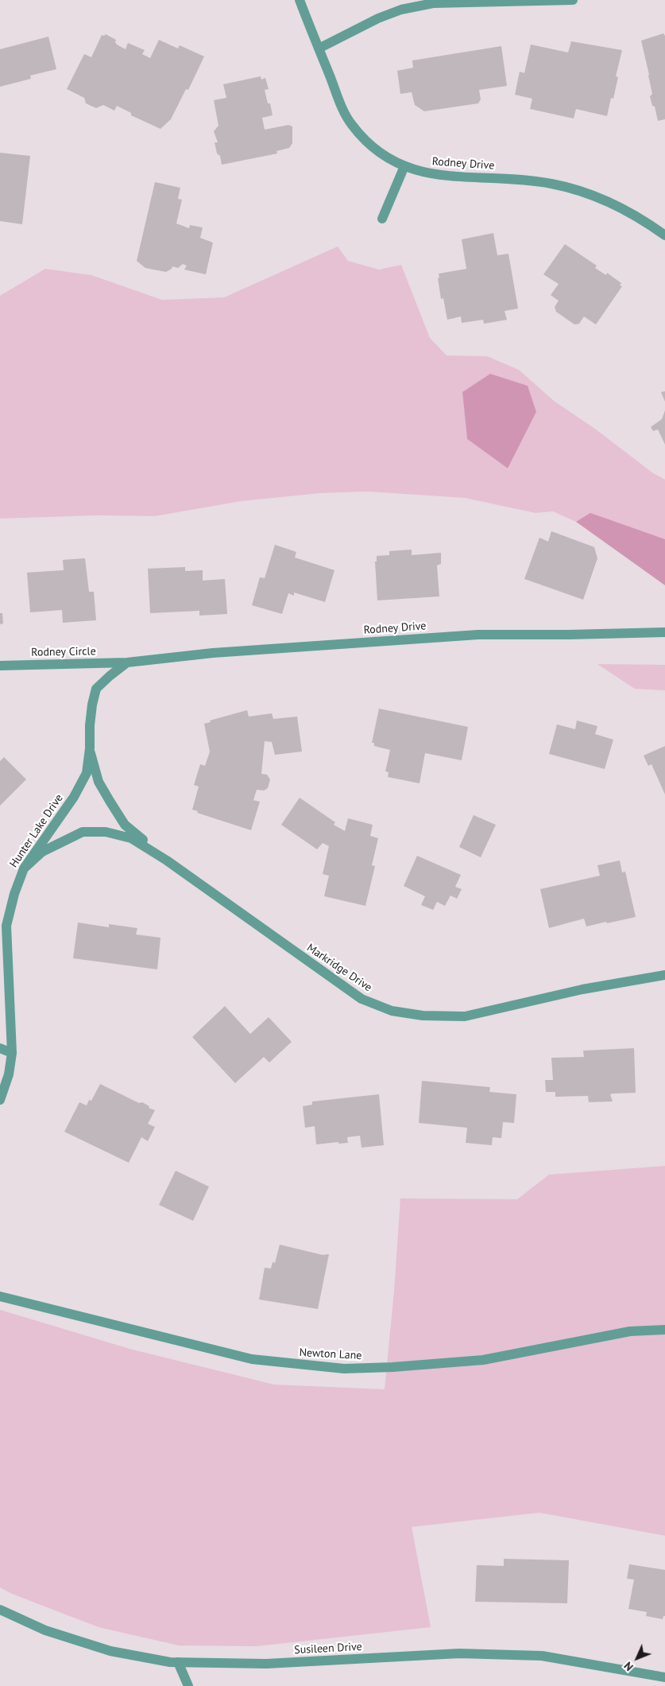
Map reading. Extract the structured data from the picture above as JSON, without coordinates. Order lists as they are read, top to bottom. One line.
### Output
{"streets":{"street":["Rodney Drive","Rodney Circle","Hunter Lake Drive","Markridge Drive","Newton Lane","Susileen Drive"]},"crossings":[["Rodney Drive","Rodney Circle"],["Rodney Drive","Hunter Lake Drive"],["Rodney Circle","Hunter Lake Drive"],["Hunter Lake Drive","Markridge Drive"]],"north":"bottom left"}
